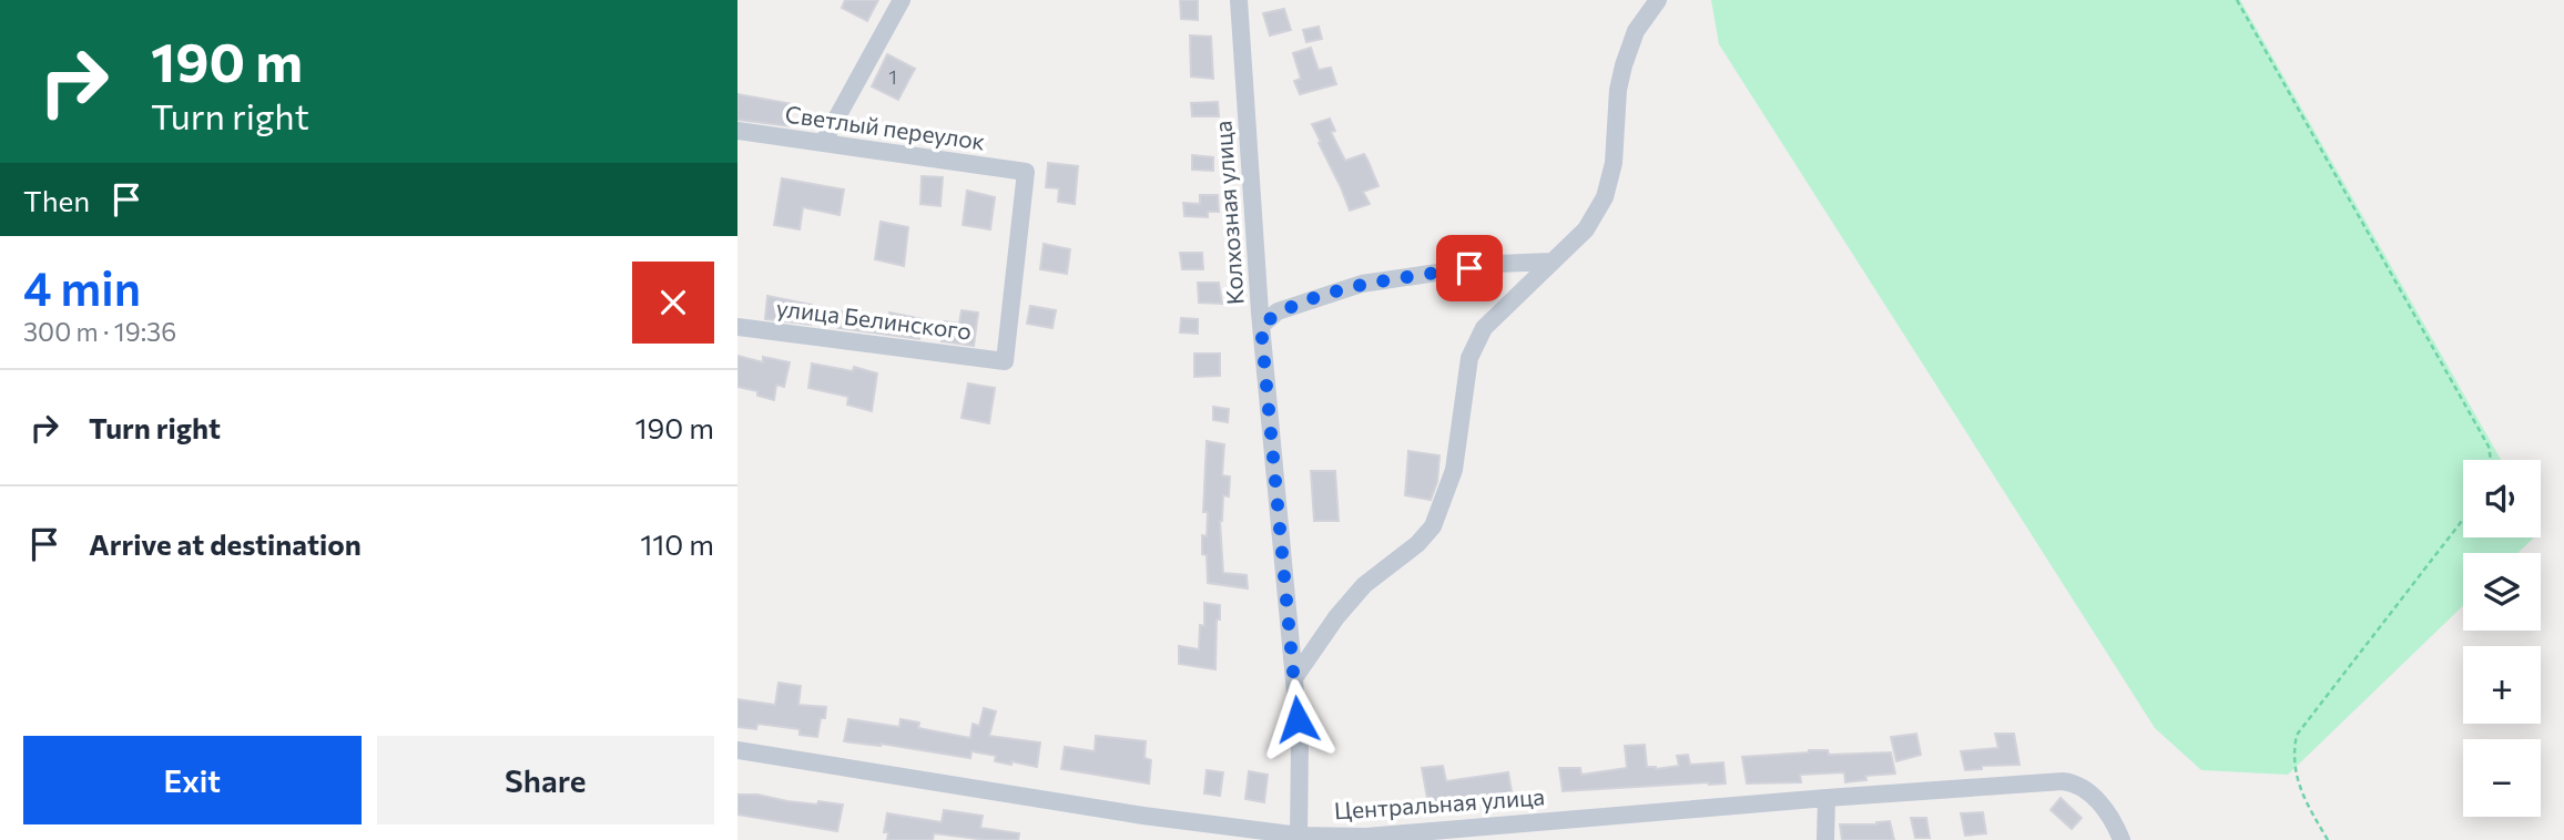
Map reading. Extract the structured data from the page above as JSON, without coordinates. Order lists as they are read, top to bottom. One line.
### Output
{"streets":{"street":["Светлый переулок","Колхозная улица","улица Белинского","Центральная улица"]},"crossings":[["Светлый переулок","улица Белинского"],["Колхозная улица","Центральная улица"]],"house_numbers":["1"],"page":{"turn":["190 m","Turn right"],"then":"Then","heading":["4 min","300 m · 19:36"],"list":[{"name":"Turn right","value":"190 m"},{"name":"Arrive at destination","value":"110 m"}],"map_buttons":["+","−"],"buttons":["Exit","Share"]}}
